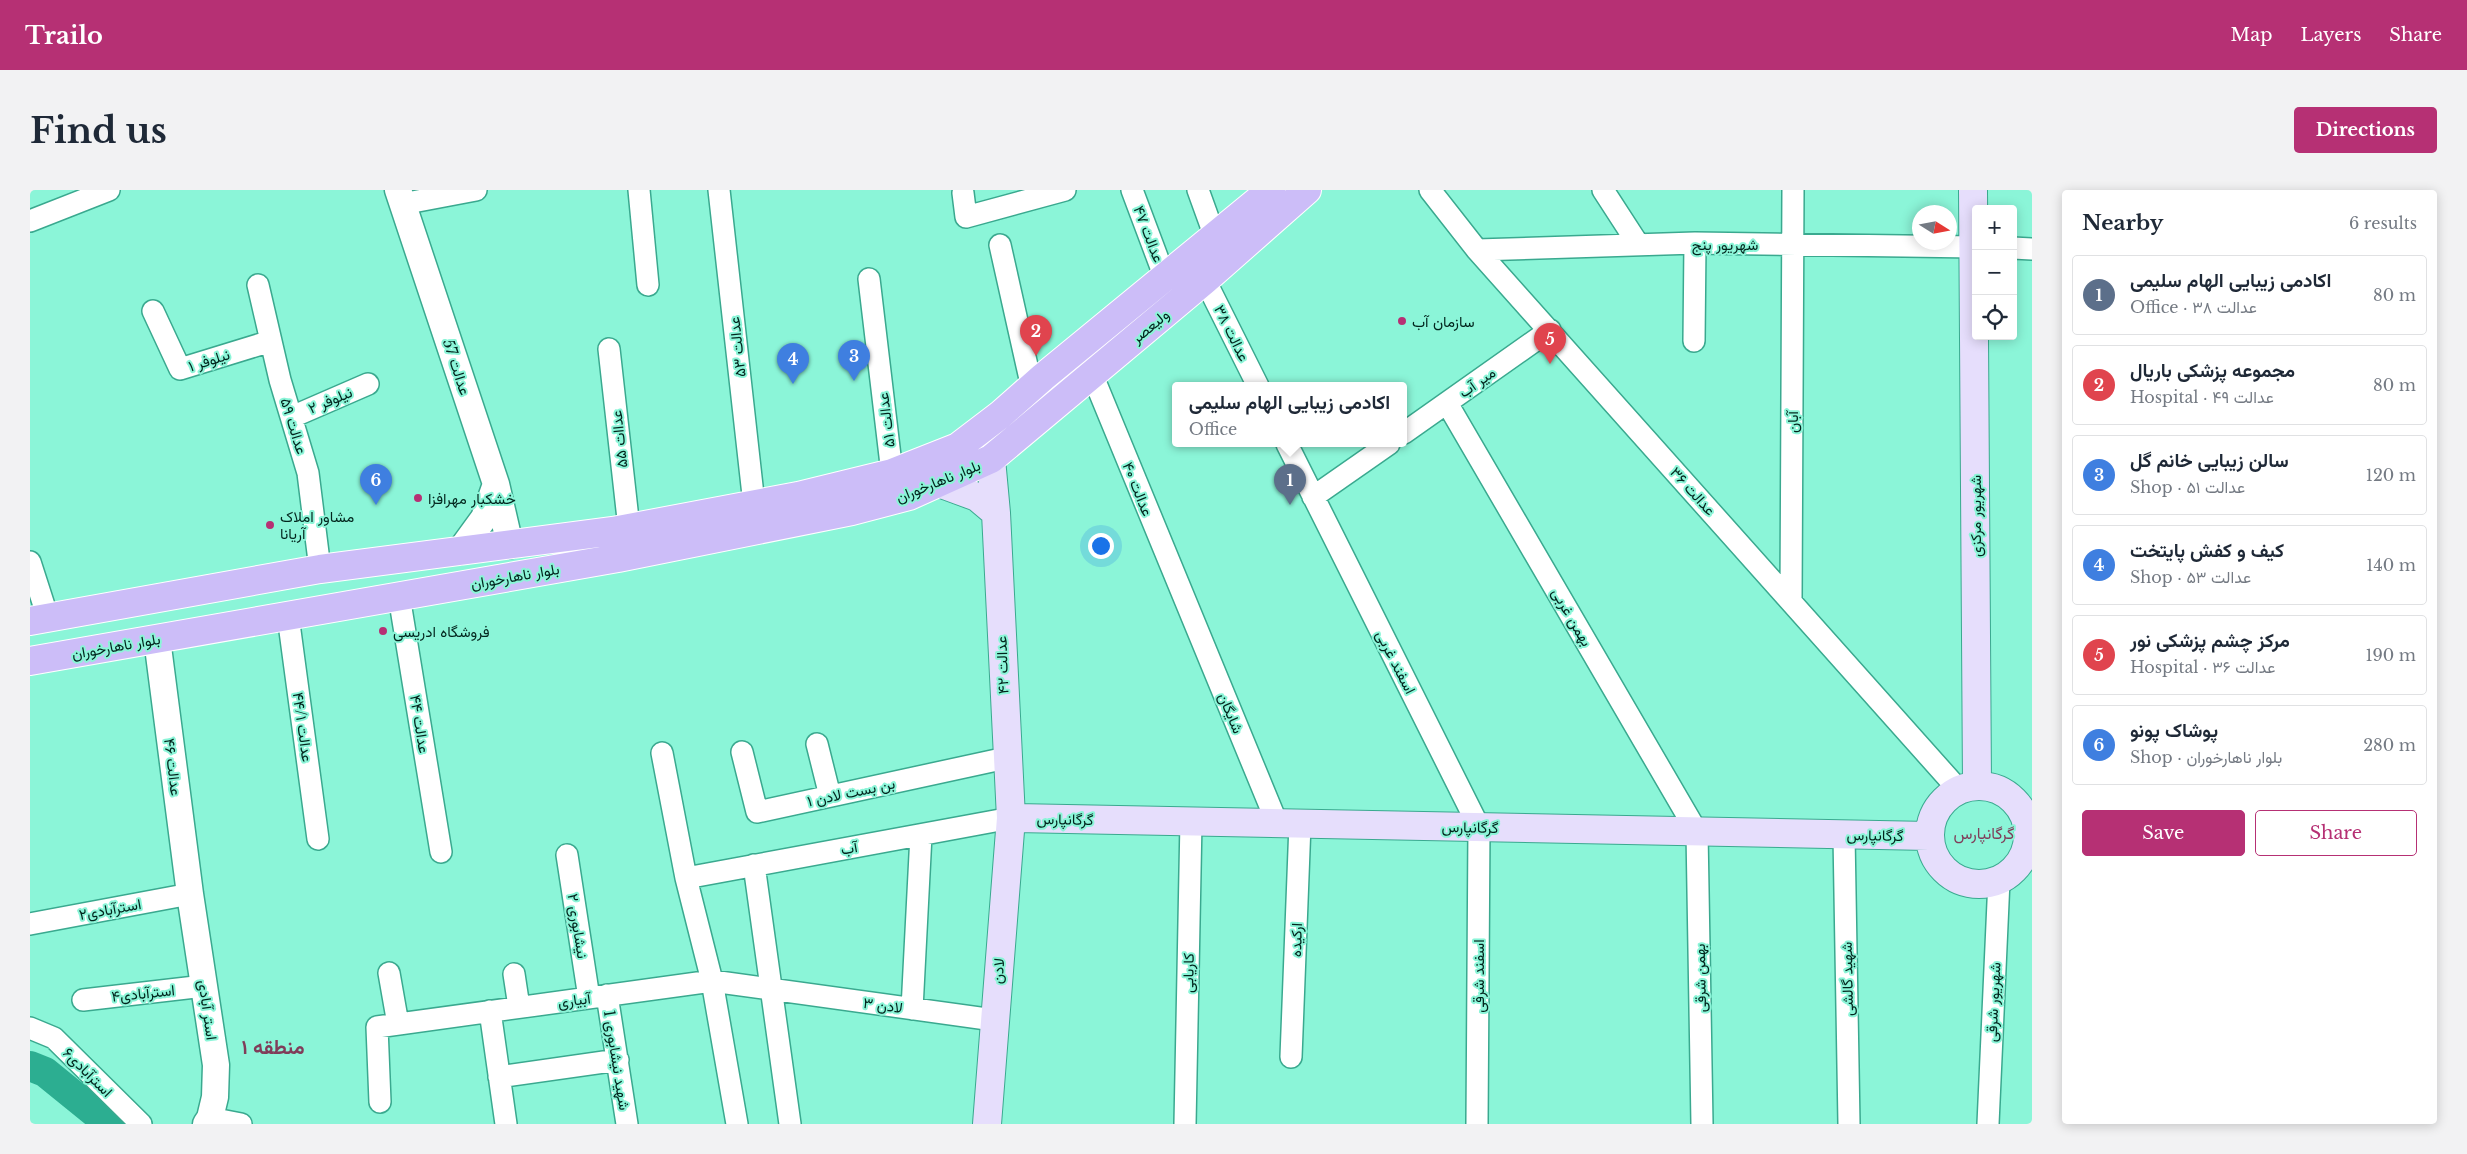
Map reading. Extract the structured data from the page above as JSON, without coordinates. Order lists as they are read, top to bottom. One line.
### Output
{"streets":{"main road":["ولیعصر","بلوار ناهارخوران","شهریور مرکزی","عدالت ۴۲","گرگانپارس","لادن"],"street":["عدالت ۴۷","شهریور پنج","عدالت ۳۸","عدالت ۵۳","۱ نیلوفر","عدالت 57","میر آب","۲ نیلوفر","عدالت ۵۱","آبان","عدالت ۵۹","عداات ۵۵","عدالت ۴۰","عدالت ۳۶","بهمن غربی","اسفند غربی","شایگان","۴۴ عدالت","۴۴/۱ عدالت","۴۶ عدالت","۱ بن بست لادن","آب","استرآبادی۲","نیشابوری ۲","ارکیده","کاریابی","اسفند شرقی","بهمن شرقی","شهید گالشی","استرآبادی۴","آبیاری","شهریور شرقی","۳ لادن","استر آبادی","شهید نیشابوری 1","استرآبادی۶"]},"crossings":[["عدالت ۴۷","ولیعصر"],["شهریور پنج","آبان"],["شهریور پنج","عدالت ۳۶"],["ولیعصر","عدالت ۳۸"],["ولیعصر","بلوار ناهارخوران"],["ولیعصر","عدالت ۴۰"],["ولیعصر","عدالت ۴۲"],["عدالت ۵۳","بلوار ناهارخوران"],["۱ نیلوفر","عدالت ۵۹"],["عدالت 57","بلوار ناهارخوران"],["میر آب","عدالت ۳۶"],["میر آب","بهمن غربی"],["۲ نیلوفر","عدالت ۵۹"],["عدالت ۵۱","بلوار ناهارخوران"],["آبان","عدالت ۳۶"],["عدالت ۵۹","بلوار ناهارخوران"],["عداات ۵۵","بلوار ناهارخوران"],["بلوار ناهارخوران","عدالت ۴۲"],["بلوار ناهارخوران","۴۴ عدالت"],["بلوار ناهارخوران","۴۴/۱ عدالت"],["بلوار ناهارخوران","۴۶ عدالت"],["عدالت ۴۰","شایگان"],["عدالت ۳۶","شهریور مرکزی"],["عدالت ۳۶","گرگانپارس"],["عدالت ۳۶","شهریور شرقی"],["شهریور مرکزی","گرگانپارس"],["شهریور مرکزی","شهریور شرقی"],["بهمن غربی","گرگانپارس"],["بهمن غربی","بهمن شرقی"],["اسفند غربی","گرگانپارس"],["اسفند غربی","اسفند شرقی"],["عدالت ۴۲","۱ بن بست لادن"],["عدالت ۴۲","گرگانپارس"],["عدالت ۴۲","آب"],["عدالت ۴۲","لادن"],["شایگان","گرگانپارس"],["شایگان","ارکیده"],["۴۶ عدالت","استرآبادی۲"],["۴۶ عدالت","استر آبادی"],["گرگانپارس","آب"],["گرگانپارس","ارکیده"],["گرگانپارس","لادن"],["گرگانپارس","کاریابی"],["گرگانپارس","اسفند شرقی"],["گرگانپارس","بهمن شرقی"],["گرگانپارس","شهید گالشی"],["گرگانپارس","شهریور شرقی"],["آب","لادن"],["استرآبادی۲","استر آبادی"],["نیشابوری ۲","آبیاری"],["نیشابوری ۲","شهید نیشابوری 1"],["لادن","۳ لادن"],["استرآبادی۴","استر آبادی"],["آبیاری","۳ لادن"],["آبیاری","شهید نیشابوری 1"]],"districts":["گرگانپارس","منطقه ۱"],"places":["سازمان آب","خشكبار مهرافزا","مشاور املاک آریانا","فروشگاه ادریسی"],"north":"right","page":{"header":"Trailo","nav":["Map","Layers","Share"],"buttons":["Directions",["Save","Share"]],"title":"Find us","heading":["Nearby","6 results"],"map_buttons":["+","−"],"list":[{"mark":"1","name":"اکادمی زیبایی الهام سلیمی","note":"Office · عدالت ۳۸","value":"80 m"},{"mark":"2","name":"مجموعه پزشکی باریال","note":"Hospital · عدالت ۴۹","value":"80 m"},{"mark":"3","name":"سالن زیبایی خانم گل","note":"Shop · عدالت ۵۱","value":"120 m"},{"mark":"4","name":"کیف و کفش پایتخت","note":"Shop · عدالت ۵۳","value":"140 m"},{"mark":"5","name":"مرکز چشم پزشکی نور","note":"Hospital · عدالت ۳۶","value":"190 m"},{"mark":"6","name":"پوشاک پونو","note":"Shop · بلوار ناهارخوران","value":"280 m"}],"pins":["2","5","3","4","1","6"],"popup":["اکادمی زیبایی الهام سلیمی","Office"]}}
